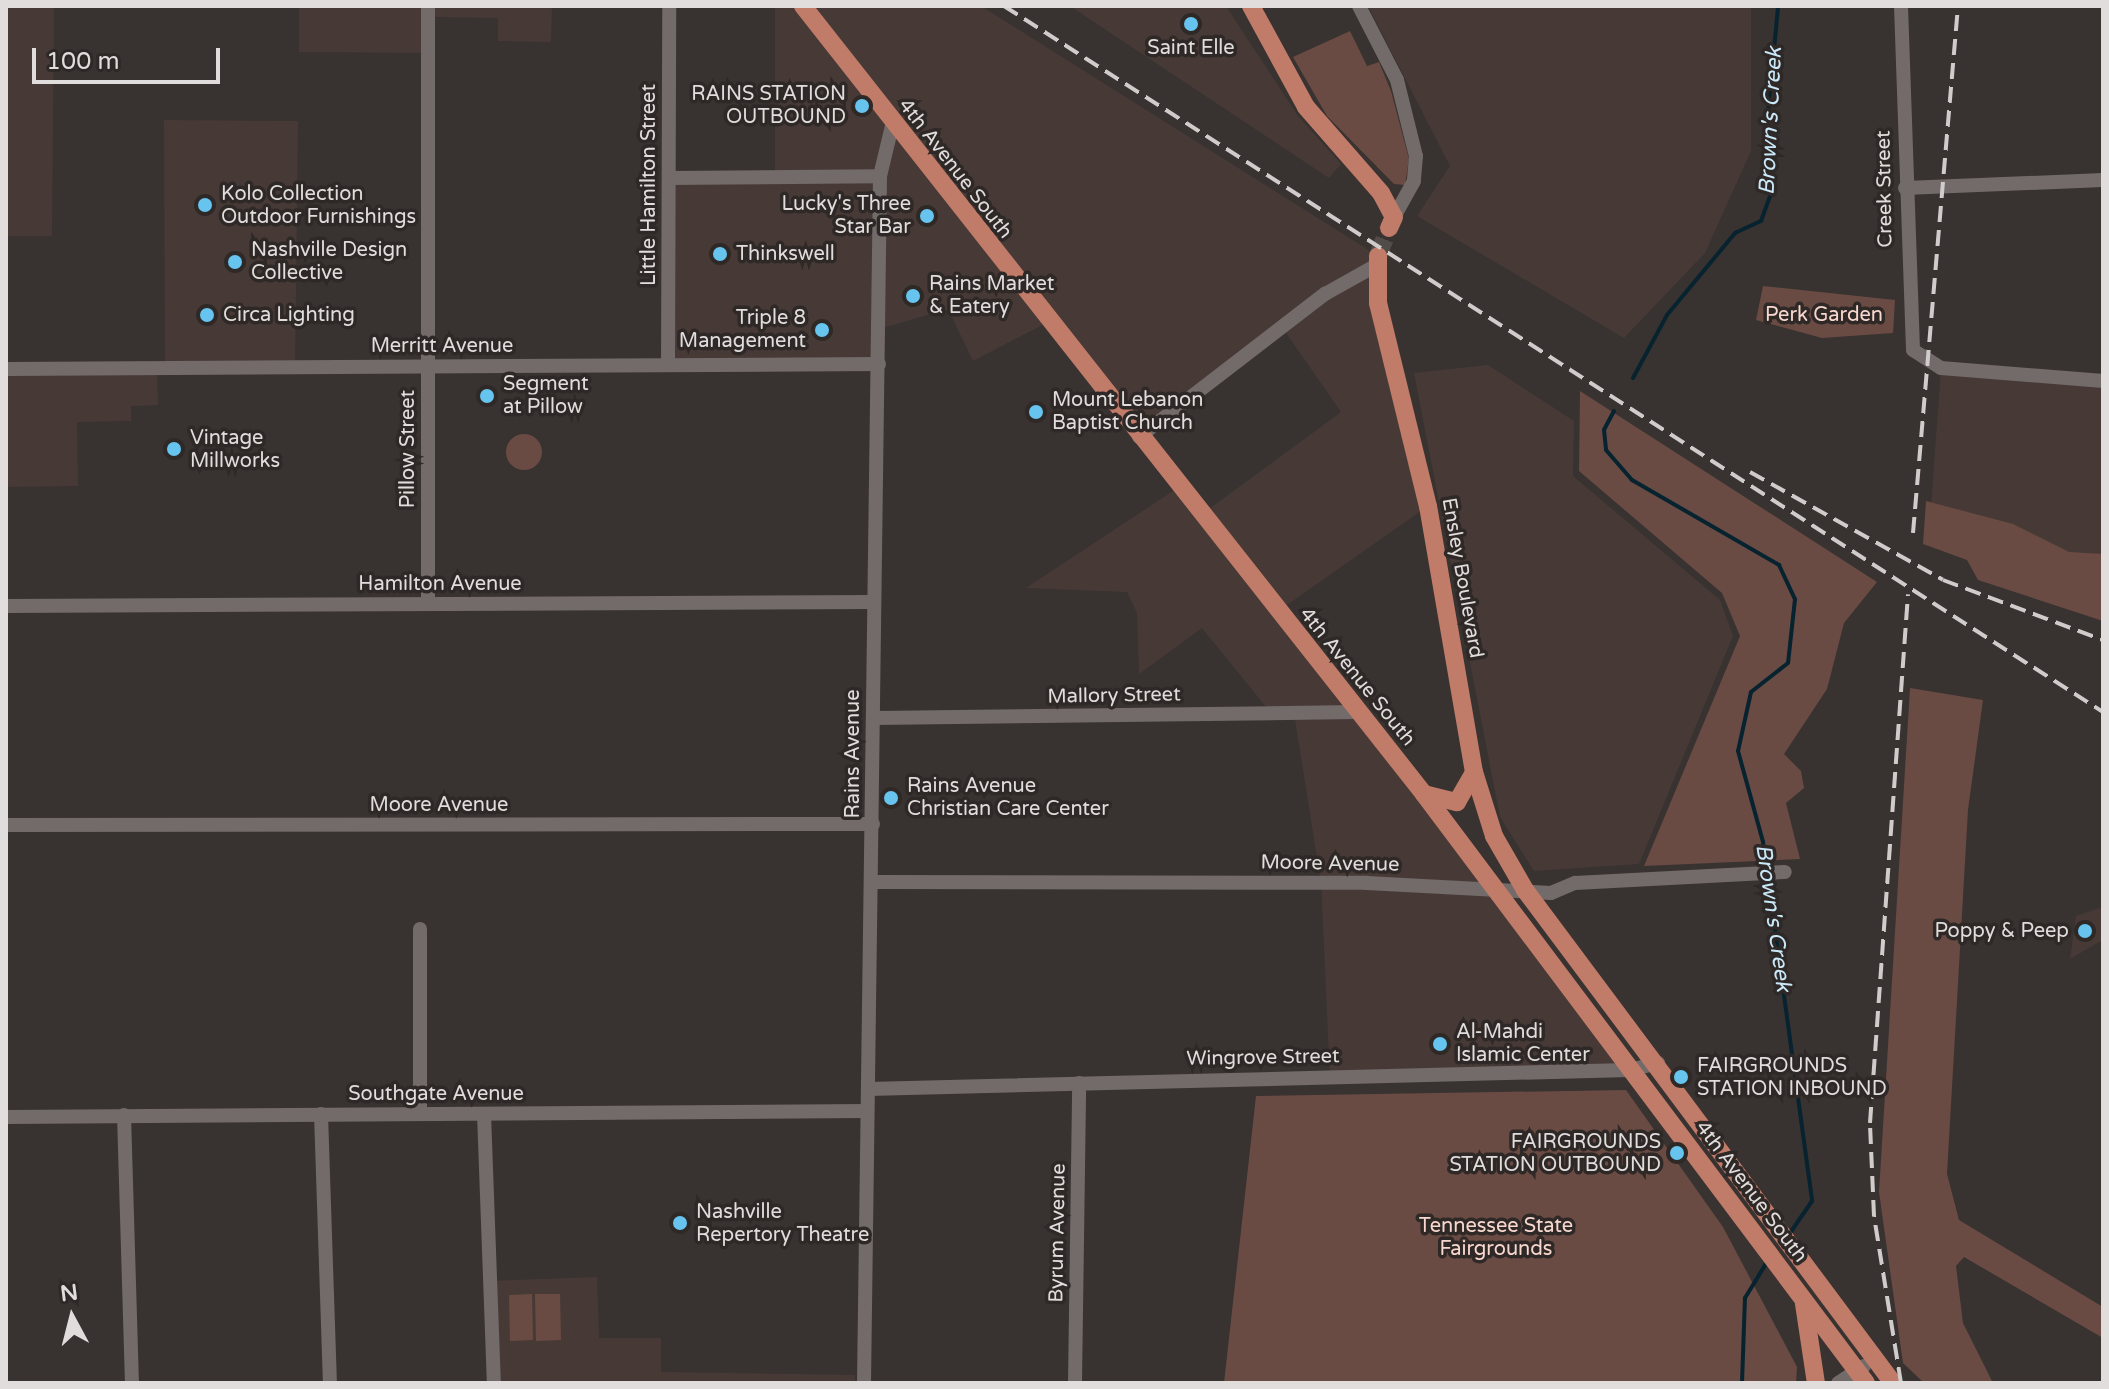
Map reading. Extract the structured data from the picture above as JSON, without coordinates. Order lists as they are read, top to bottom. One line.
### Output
{"streets":{"main road":["4th Avenue South","Ensley Boulevard"],"street":["Little Hamilton Street","Creek Street","Merritt Avenue","Pillow Street","Hamilton Avenue","Mallory Street","Rains Avenue","Moore Avenue","Wingrove Street","Southgate Avenue","Byrum Avenue"]},"crossings":[["4th Avenue South","Ensley Boulevard"],["4th Avenue South","Mallory Street"],["4th Avenue South","Rains Avenue"],["4th Avenue South","Moore Avenue"],["4th Avenue South","Wingrove Street"],["Little Hamilton Street","Merritt Avenue"],["Merritt Avenue","Pillow Street"],["Merritt Avenue","Rains Avenue"],["Pillow Street","Hamilton Avenue"],["Ensley Boulevard","Moore Avenue"],["Hamilton Avenue","Rains Avenue"],["Mallory Street","Rains Avenue"],["Rains Avenue","Moore Avenue"],["Rains Avenue","Wingrove Street"],["Rains Avenue","Southgate Avenue"],["Wingrove Street","Byrum Avenue"]],"water":["Brown's Creek"],"parks":["Perk Garden","Tennessee State Fairgrounds"],"places":["Saint Elle","RAINS STATION OUTBOUND","Kolo Collection Outdoor Furnishings","Lucky's Three Star Bar","Thinkswell","Nashville Design Collective","Rains Market & Eatery","Circa Lighting","Triple 8 Management","Segment at Pillow","Mount Lebanon Baptist Church","Vintage Millworks","Rains Avenue Christian Care Center","Poppy & Peep","Al-Mahdi Islamic Center","FAIRGROUNDS STATION INBOUND","FAIRGROUNDS STATION OUTBOUND","Nashville Repertory Theatre"],"scale_bar":"100 m","north":"top"}
